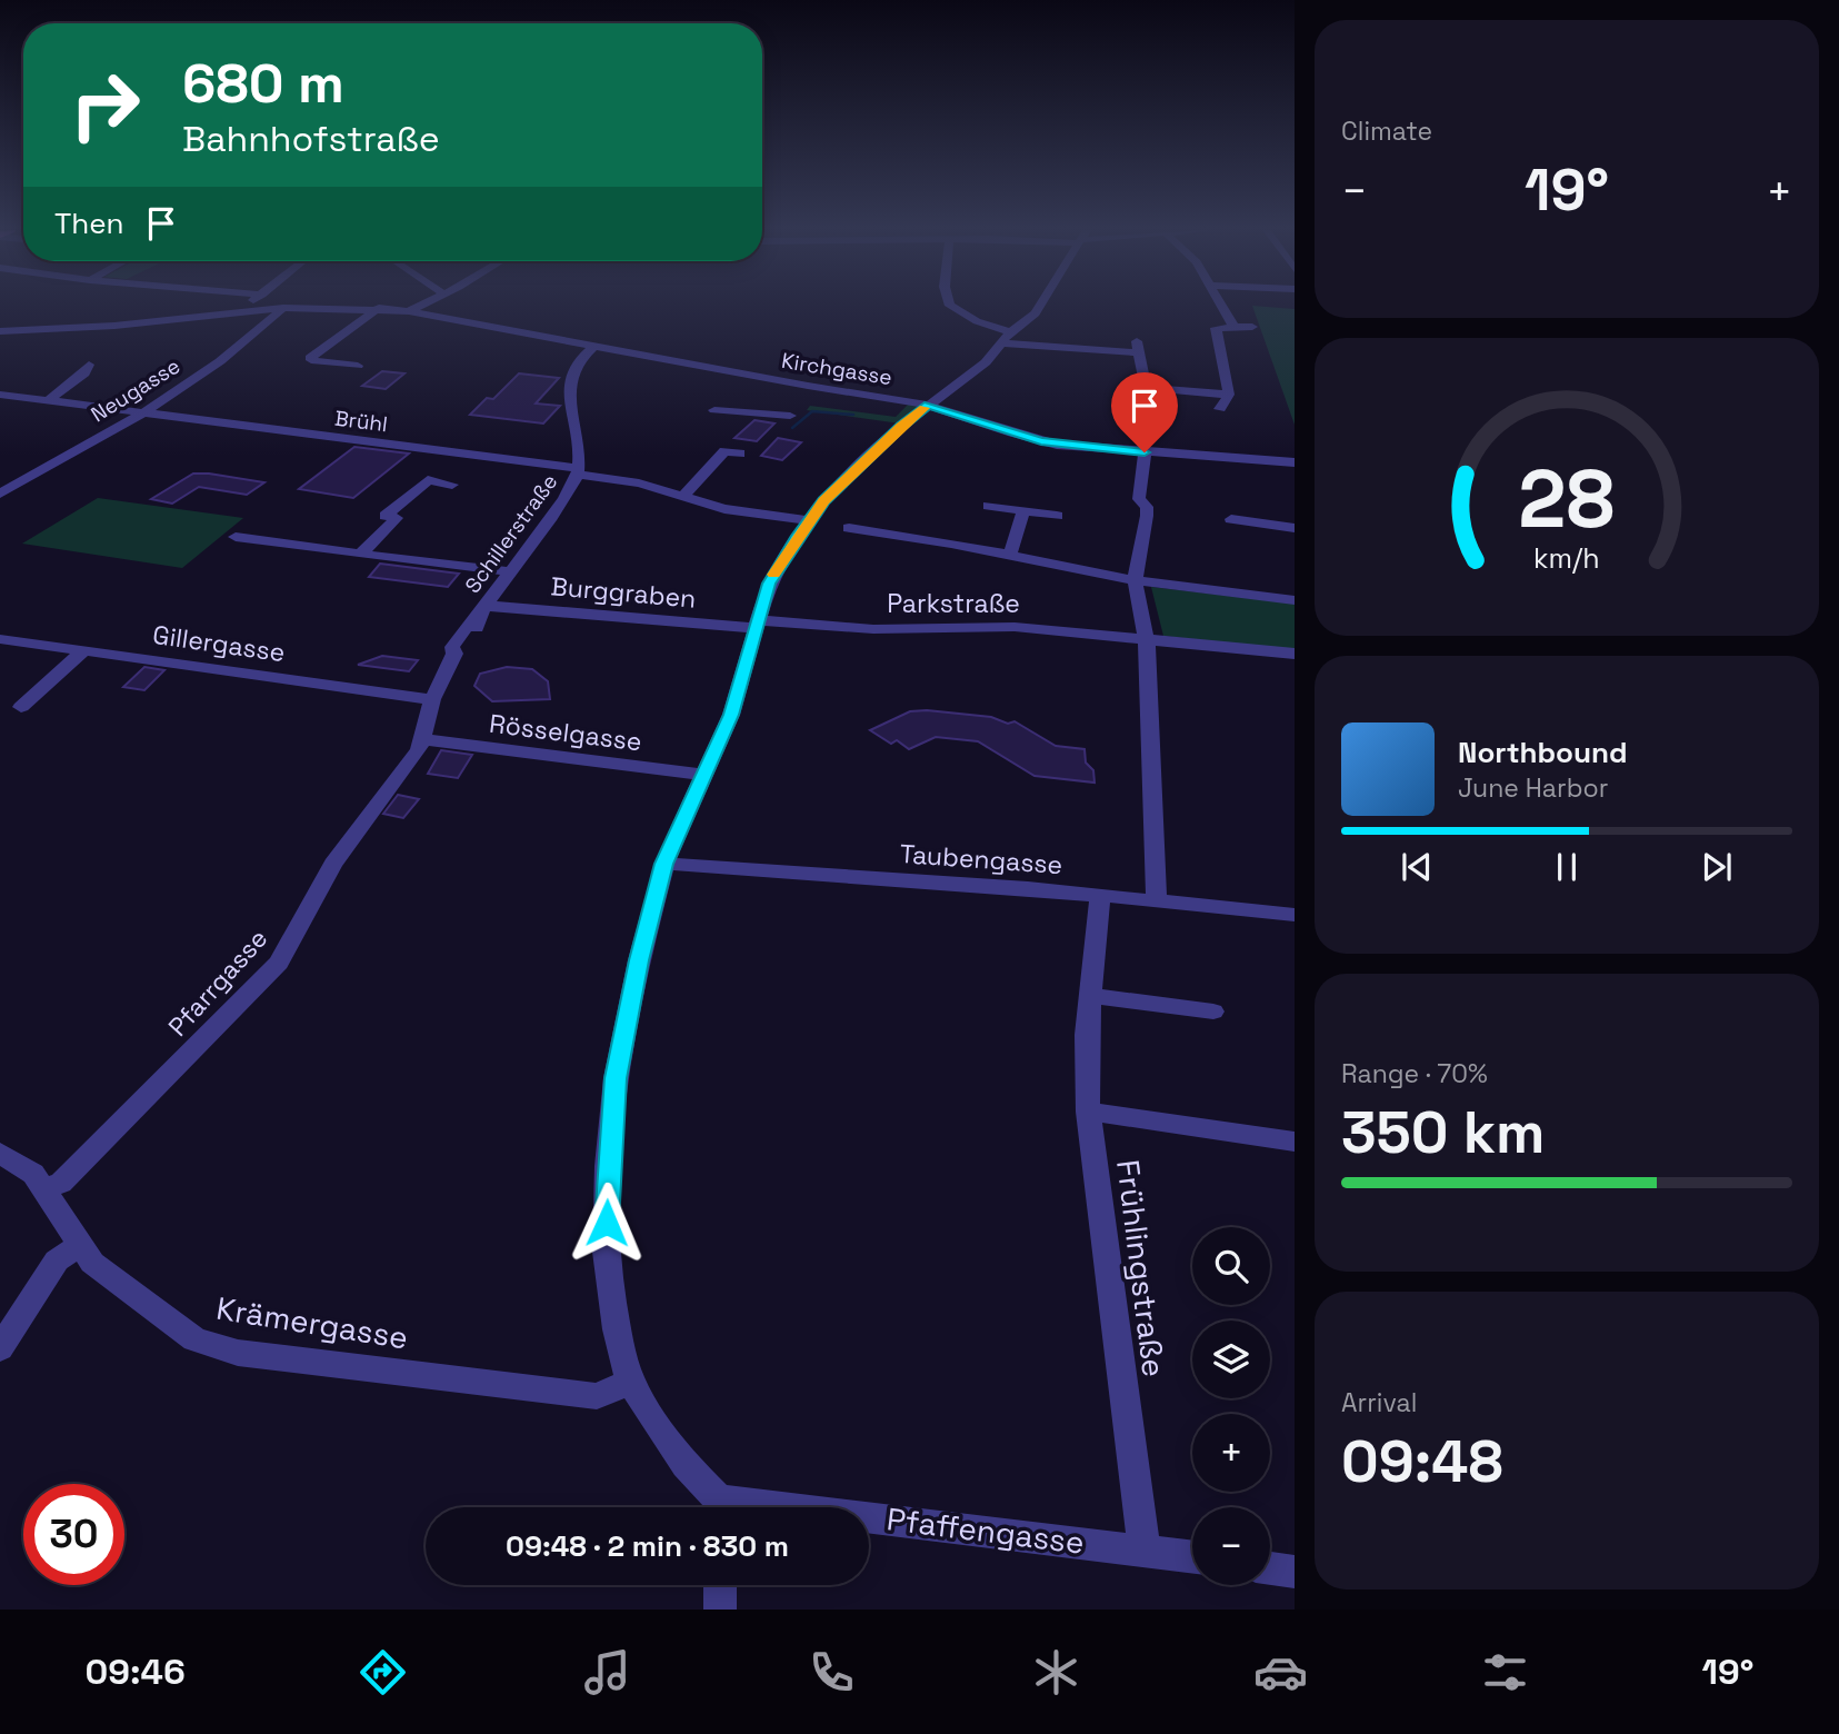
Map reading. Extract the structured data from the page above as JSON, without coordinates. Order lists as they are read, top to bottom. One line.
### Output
{"streets":{"street":["Kirchgasse","Neugasse","Brühl","Schillerstraße","Burggraben","Parkstraße","Gillergasse","Rösselgasse","Taubengasse","Pfarrgasse","Frühlingstraße","Krämergasse","Pfaffengasse"]},"crossings":[["Kirchgasse","Neugasse"],["Kirchgasse","Schillerstraße"],["Neugasse","Brühl"],["Brühl","Schillerstraße"],["Schillerstraße","Burggraben"],["Schillerstraße","Gillergasse"],["Schillerstraße","Pfarrgasse"],["Burggraben","Parkstraße"],["Gillergasse","Pfarrgasse"],["Rösselgasse","Pfarrgasse"],["Taubengasse","Frühlingstraße"],["Pfarrgasse","Krämergasse"],["Frühlingstraße","Pfaffengasse"]],"page":{"tile":["Climate",["Range · 70%","350 km"],["Arrival","09:48"]],"turn":["680 m","Bahnhofstraße"],"heat":["−","19°","+"],"then":"Then","song":["Northbound","June Harbor"],"map_buttons":["+","−"],"limit":"30","trip":"09:48 · 2 min · 830 m","tabs":["09:46","19°"],"gauge":["28","km/h"]}}
